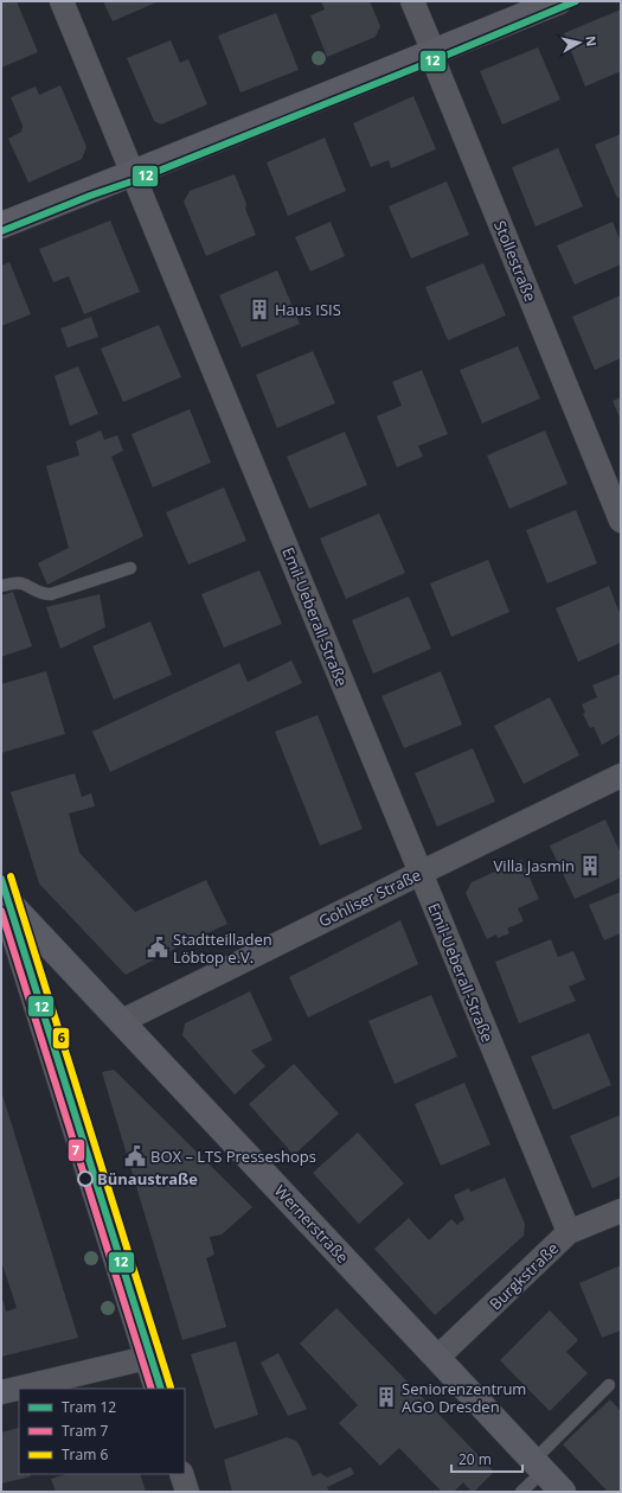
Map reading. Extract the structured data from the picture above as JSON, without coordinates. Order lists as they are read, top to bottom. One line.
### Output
{"streets":{"street":["Stollestraße","Emil-Ueberall-Straße","Gohliser Straße","Wernerstraße","Burgkstraße"]},"crossings":[["Emil-Ueberall-Straße","Gohliser Straße"],["Emil-Ueberall-Straße","Burgkstraße"],["Gohliser Straße","Wernerstraße"],["Wernerstraße","Burgkstraße"]],"places":{"building":["Haus ISIS","Villa Jasmin","Seniorenzentrum AGO Dresden"],"public building":["Stadtteilladen Löbtop e.V.","BOX – LTS Presseshops"],"other":["Bünaustraße"]},"lines":["tram line 12","tram line 6","tram line 7"],"legend":["Tram 12","Tram 7","Tram 6"],"scale_bar":"20 m","north":"right"}
